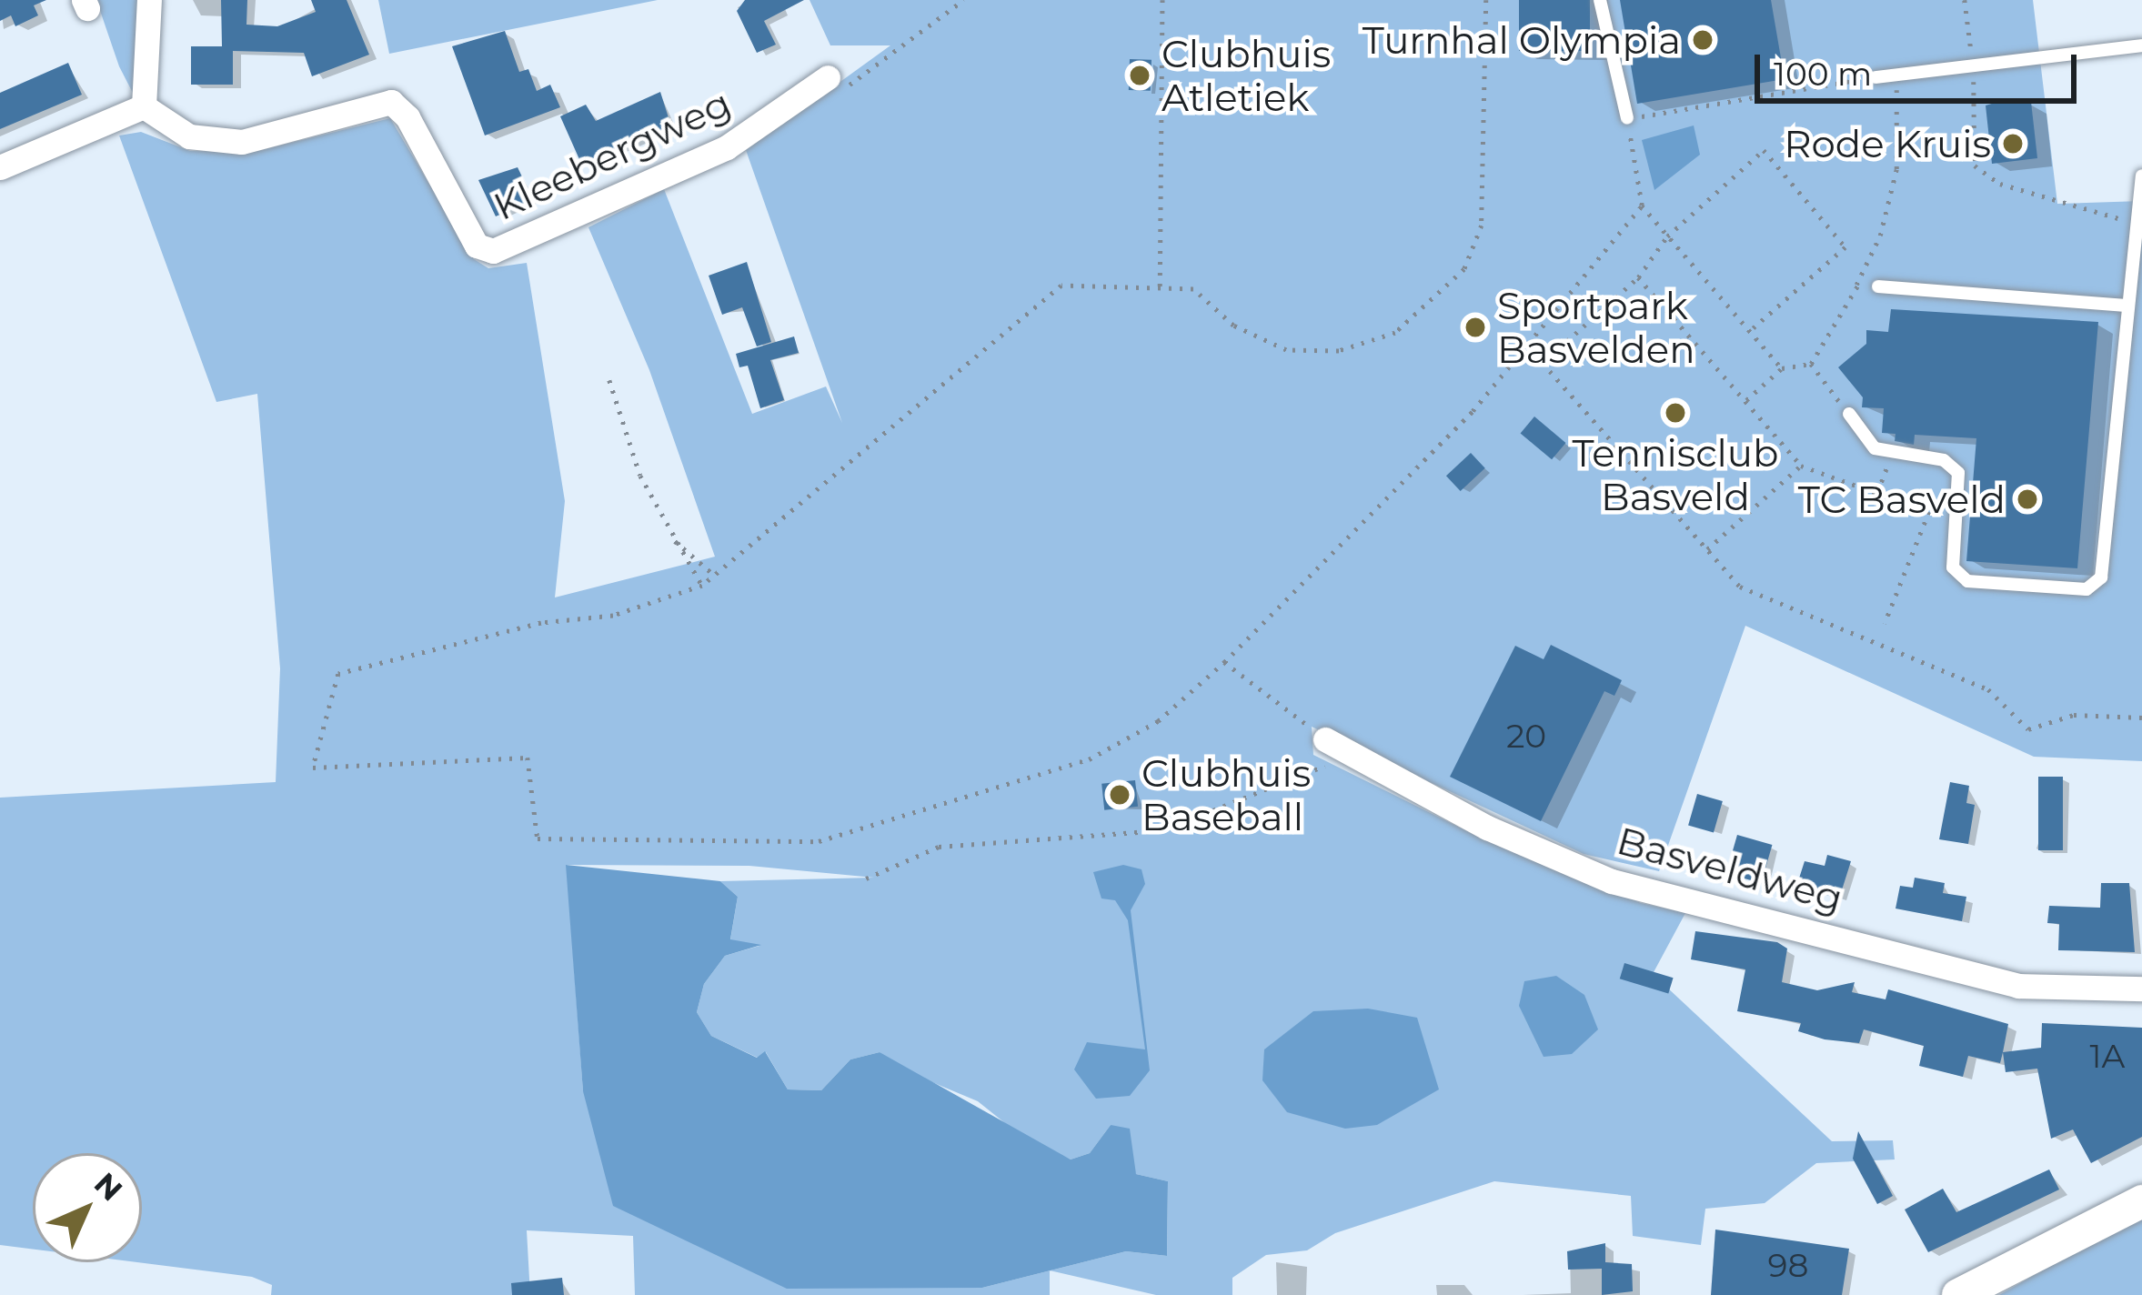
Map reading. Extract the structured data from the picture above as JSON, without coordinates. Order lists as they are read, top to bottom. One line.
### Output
{"streets":{"street":["Kleebergweg","Basveldweg"]},"places":["Turnhal Olympia","Clubhuis Atletiek","Rode Kruis","Sportpark Basvelden","Tennisclub Basveld","TC Basveld","Clubhuis Baseball"],"house_numbers":["20","1A","98"],"scale_bar":"100 m","north":"top right"}
